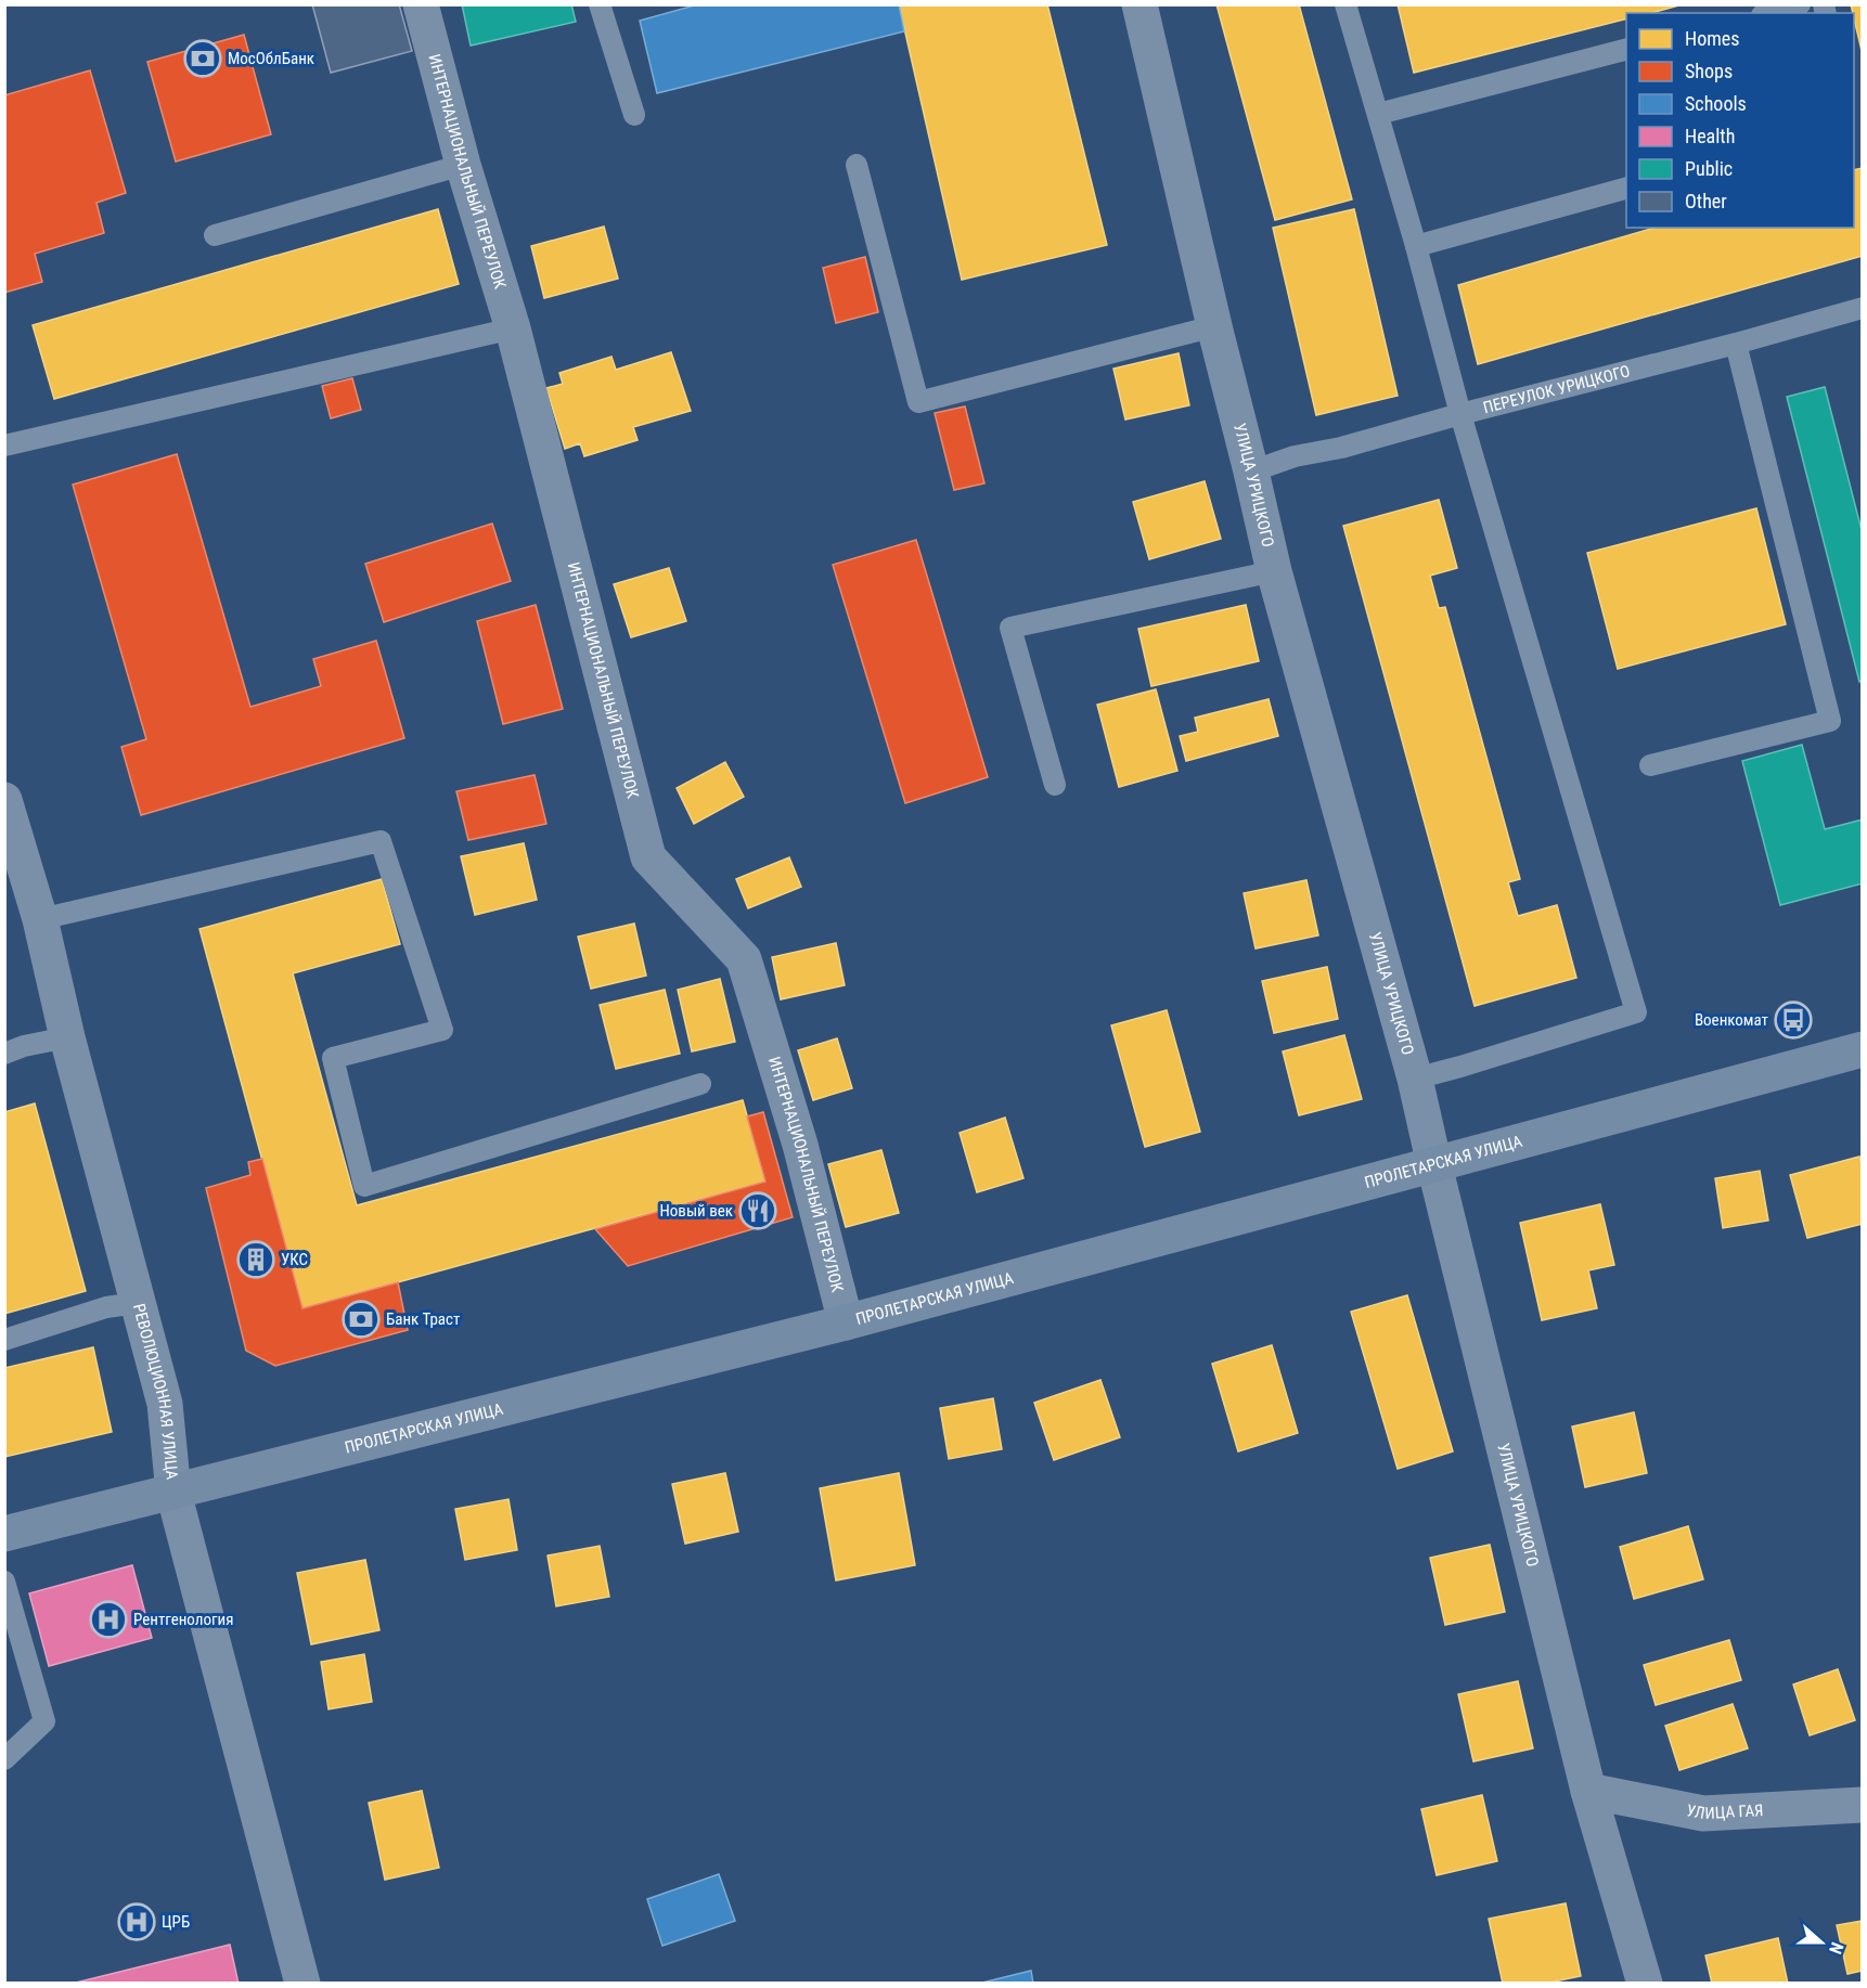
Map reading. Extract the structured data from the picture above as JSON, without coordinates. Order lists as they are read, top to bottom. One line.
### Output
{"streets":{"main road":["ПРОЛЕТАРСКАЯ УЛИЦА"],"street":["ИНТЕРНАЦИОНАЛЬНЫЙ ПЕРЕУЛОК","УЛИЦА УРИЦКОГО","РЕВОЛЮЦИОННАЯ УЛИЦА","УЛИЦА ГАЯ"],"lane":["ПЕРЕУЛОК УРИЦКОГО"]},"crossings":[["ИНТЕРНАЦИОНАЛЬНЫЙ ПЕРЕУЛОК","ПРОЛЕТАРСКАЯ УЛИЦА"],["ПЕРЕУЛОК УРИЦКОГО","УЛИЦА УРИЦКОГО"],["УЛИЦА УРИЦКОГО","ПРОЛЕТАРСКАЯ УЛИЦА"],["УЛИЦА УРИЦКОГО","УЛИЦА ГАЯ"],["ПРОЛЕТАРСКАЯ УЛИЦА","РЕВОЛЮЦИОННАЯ УЛИЦА"]],"places":{"bank":["МосОблБанк","Банк Траст"],"bus stop":["Военкомат"],"restaurant":["Новый век"],"building":["УКС"],"hospital":["Рентгенология","ЦРБ"]},"legend":["Homes","Shops","Schools","Health","Public","Other"],"north":"right"}
